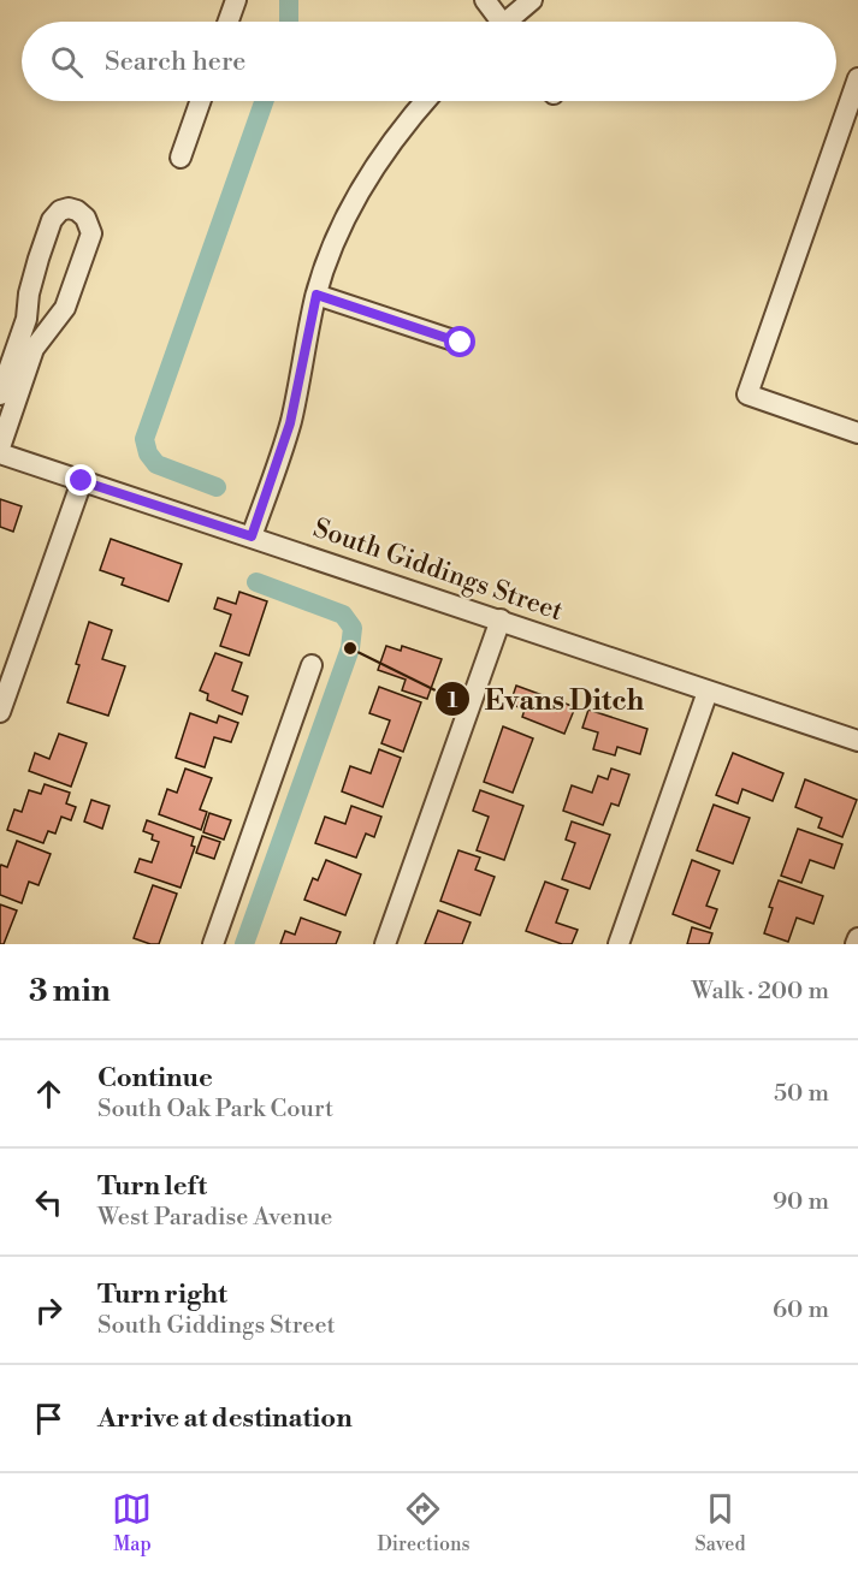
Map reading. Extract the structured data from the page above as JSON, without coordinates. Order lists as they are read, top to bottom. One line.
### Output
{"streets":{"street":["South Giddings Street"]},"places":["Evans Ditch"],"page":{"search":"Search here","heading":["3 min","Walk · 200 m"],"list":[["Continue","South Oak Park Court","50 m"],["Turn left","West Paradise Avenue","90 m"],["Turn right","South Giddings Street","60 m"],"Arrive at destination"],"nav":["Map","Directions","Saved"]}}
